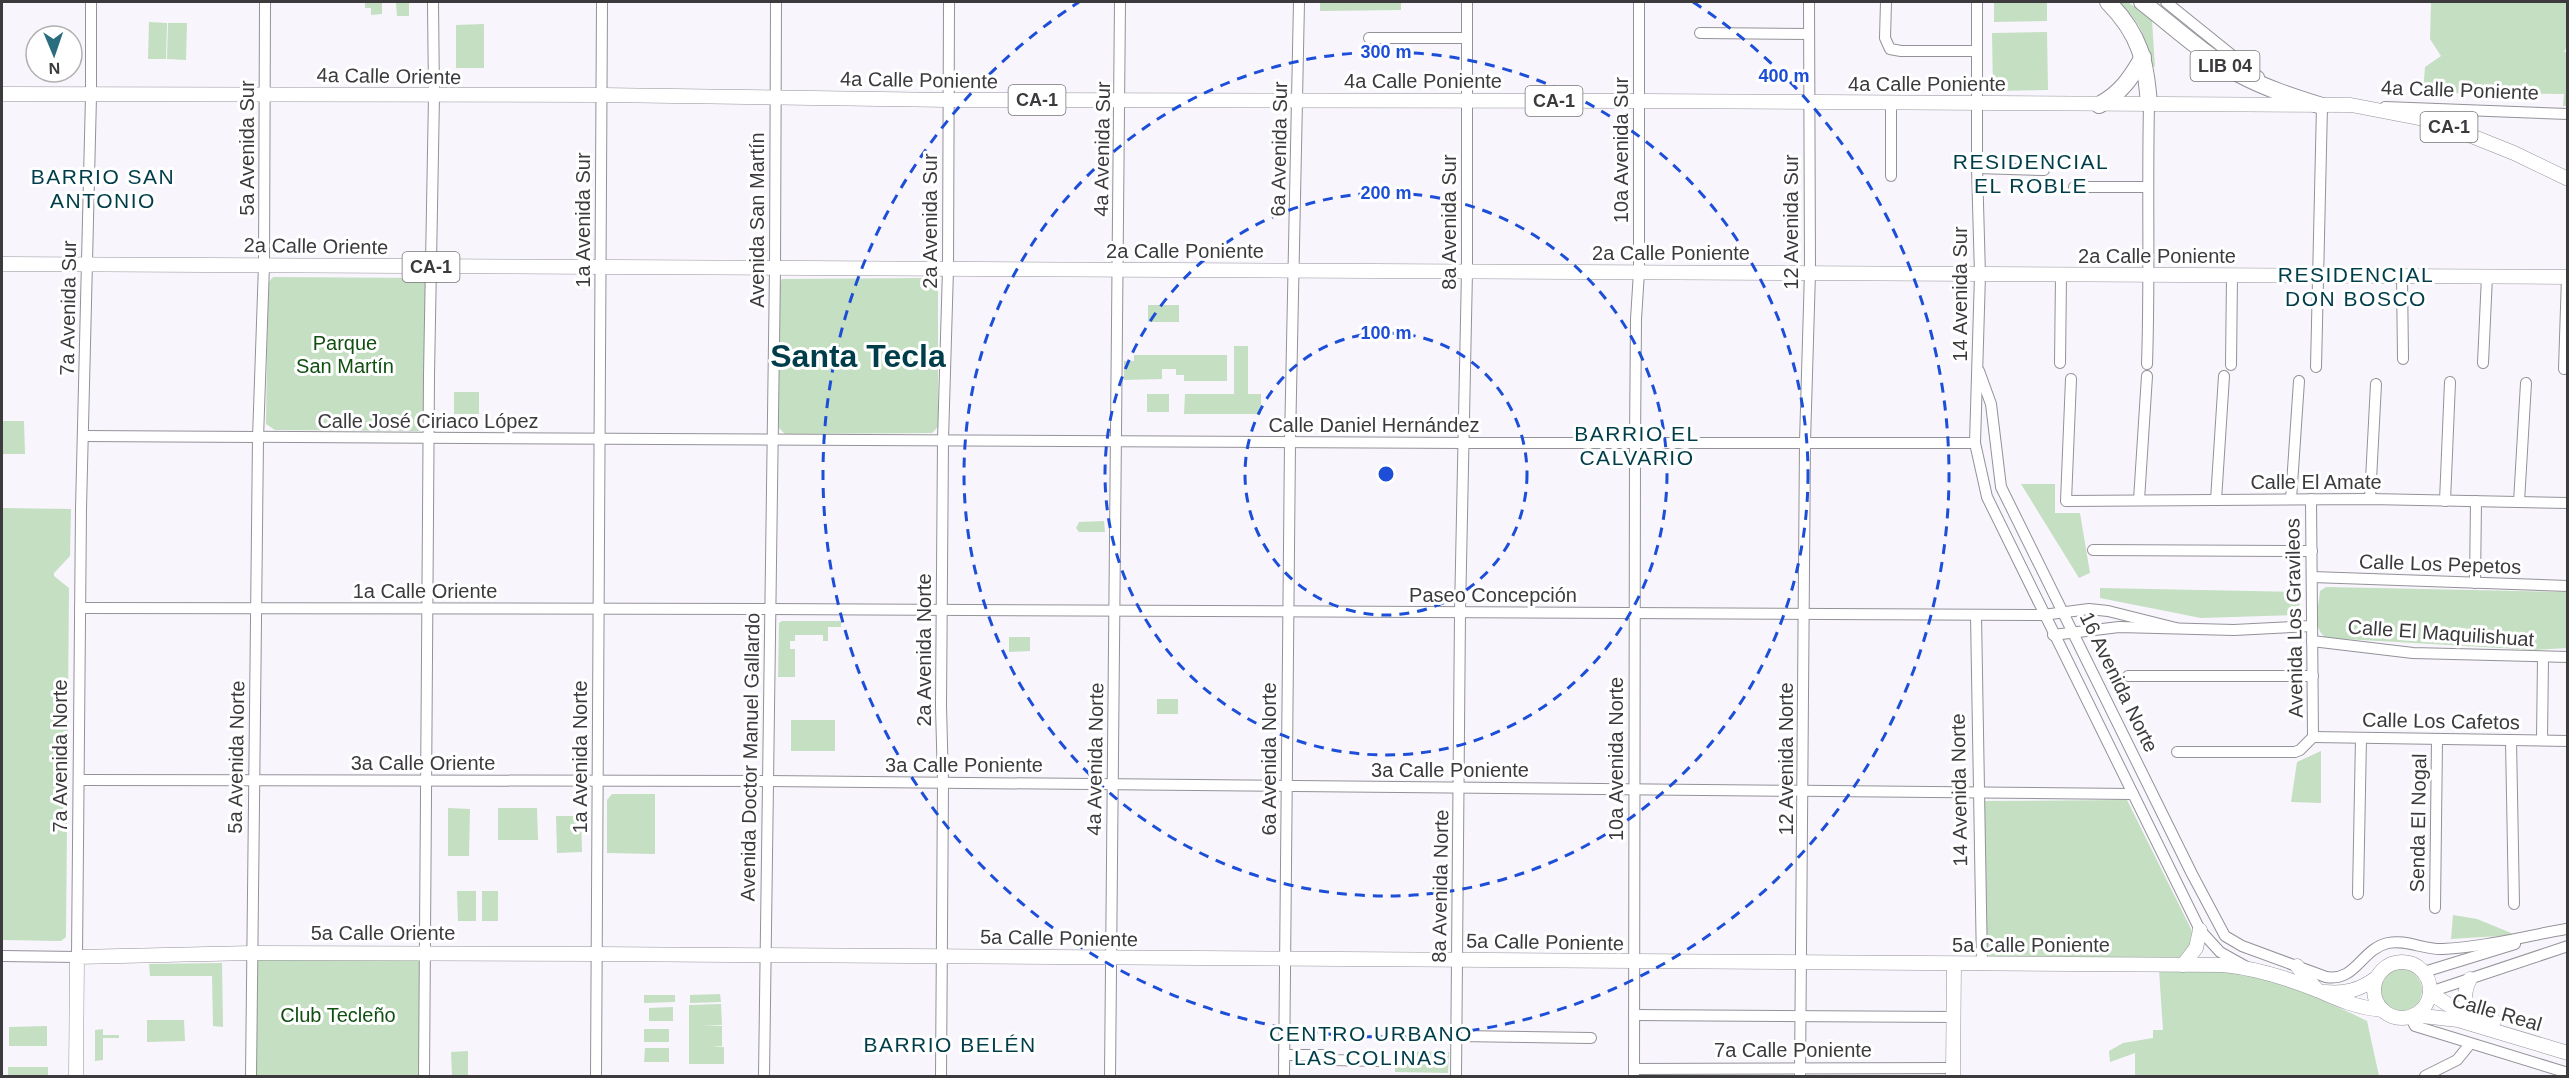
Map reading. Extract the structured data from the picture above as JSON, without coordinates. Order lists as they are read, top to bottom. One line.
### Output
{"streets":{"highway":["LIB 04"],"main road":["4a Calle Oriente","4a Calle Poniente","CA-1","2a Calle Oriente","2a Calle Poniente","7a Avenida Norte","5a Calle Oriente","5a Calle Poniente","Calle Real"],"street":["5a Avenida Sur","4a Avenida Sur","6a Avenida Sur","10a Avenida Sur","1a Avenida Sur","Avenida San Martín","2a Avenida Sur","8a Avenida Sur","12 Avenida Sur","14 Avenida Sur","7a Avenida Sur","Calle José Ciriaco López","Calle Daniel Hernández","Calle El Amate","Calle Los Pepetos","1a Calle Oriente","Paseo Concepción","Avenida Los Gravileos","Calle El Maquilishuat","2a Avenida Norte","16 Avenida Norte","Calle Los Cafetos","5a Avenida Norte","1a Avenida Norte","Avenida Doctor Manuel Gallardo","4a Avenida Norte","6a Avenida Norte","10a Avenida Norte","12 Avenida Norte","3a Calle Oriente","3a Calle Poniente","14 Avenida Norte","Senda El Nogal","8a Avenida Norte","7a Calle Poniente"]},"crossings":[["LIB 04","4a Calle Poniente"],["LIB 04","CA-1"],["4a Calle Oriente","4a Calle Poniente"],["4a Calle Oriente","5a Avenida Sur"],["4a Calle Oriente","1a Avenida Sur"],["4a Calle Oriente","Avenida San Martín"],["4a Calle Oriente","7a Avenida Sur"],["4a Calle Poniente","CA-1"],["4a Calle Poniente","4a Avenida Sur"],["4a Calle Poniente","6a Avenida Sur"],["4a Calle Poniente","10a Avenida Sur"],["4a Calle Poniente","Avenida San Martín"],["4a Calle Poniente","2a Avenida Sur"],["4a Calle Poniente","8a Avenida Sur"],["4a Calle Poniente","12 Avenida Sur"],["4a Calle Poniente","14 Avenida Sur"],["5a Avenida Sur","2a Calle Oriente"],["5a Avenida Sur","Calle José Ciriaco López"],["5a Avenida Sur","5a Avenida Norte"],["4a Avenida Sur","2a Calle Poniente"],["4a Avenida Sur","Calle Daniel Hernández"],["4a Avenida Sur","4a Avenida Norte"],["6a Avenida Sur","2a Calle Poniente"],["6a Avenida Sur","Calle Daniel Hernández"],["6a Avenida Sur","6a Avenida Norte"],["10a Avenida Sur","2a Calle Poniente"],["10a Avenida Sur","Calle Daniel Hernández"],["10a Avenida Sur","10a Avenida Norte"],["1a Avenida Sur","2a Calle Oriente"],["1a Avenida Sur","Calle José Ciriaco López"],["1a Avenida Sur","1a Avenida Norte"],["Avenida San Martín","2a Calle Oriente"],["Avenida San Martín","2a Calle Poniente"],["Avenida San Martín","Calle José Ciriaco López"],["Avenida San Martín","Calle Daniel Hernández"],["Avenida San Martín","Avenida Doctor Manuel Gallardo"],["2a Avenida Sur","2a Calle Poniente"],["2a Avenida Sur","Calle Daniel Hernández"],["2a Avenida Sur","2a Avenida Norte"],["8a Avenida Sur","2a Calle Poniente"],["8a Avenida Sur","Calle Daniel Hernández"],["8a Avenida Sur","8a Avenida Norte"],["12 Avenida Sur","2a Calle Poniente"],["12 Avenida Sur","Calle Daniel Hernández"],["12 Avenida Sur","12 Avenida Norte"],["2a Calle Oriente","2a Calle Poniente"],["2a Calle Oriente","7a Avenida Sur"],["2a Calle Poniente","14 Avenida Sur"],["14 Avenida Sur","Calle Daniel Hernández"],["14 Avenida Sur","16 Avenida Norte"],["7a Avenida Sur","Calle José Ciriaco López"],["7a Avenida Sur","7a Avenida Norte"],["Calle José Ciriaco López","Calle Daniel Hernández"],["Calle José Ciriaco López","7a Avenida Norte"],["Calle José Ciriaco López","5a Avenida Norte"],["Calle José Ciriaco López","1a Avenida Norte"],["Calle José Ciriaco López","Avenida Doctor Manuel Gallardo"],["Calle Daniel Hernández","2a Avenida Norte"],["Calle Daniel Hernández","16 Avenida Norte"],["Calle Daniel Hernández","Avenida Doctor Manuel Gallardo"],["Calle Daniel Hernández","4a Avenida Norte"],["Calle Daniel Hernández","6a Avenida Norte"],["Calle Daniel Hernández","10a Avenida Norte"],["Calle Daniel Hernández","12 Avenida Norte"],["Calle Daniel Hernández","8a Avenida Norte"],["Calle El Amate","Avenida Los Gravileos"],["Calle Los Pepetos","Avenida Los Gravileos"],["1a Calle Oriente","Paseo Concepción"],["1a Calle Oriente","2a Avenida Norte"],["1a Calle Oriente","7a Avenida Norte"],["1a Calle Oriente","5a Avenida Norte"],["1a Calle Oriente","1a Avenida Norte"],["1a Calle Oriente","Avenida Doctor Manuel Gallardo"],["Paseo Concepción","2a Avenida Norte"],["Paseo Concepción","16 Avenida Norte"],["Paseo Concepción","4a Avenida Norte"],["Paseo Concepción","6a Avenida Norte"],["Paseo Concepción","10a Avenida Norte"],["Paseo Concepción","12 Avenida Norte"],["Paseo Concepción","14 Avenida Norte"],["Paseo Concepción","8a Avenida Norte"],["Avenida Los Gravileos","Calle El Maquilishuat"],["Avenida Los Gravileos","Calle Los Cafetos"],["2a Avenida Norte","3a Calle Poniente"],["2a Avenida Norte","5a Calle Poniente"],["16 Avenida Norte","3a Calle Poniente"],["16 Avenida Norte","5a Calle Poniente"],["Calle Los Cafetos","Senda El Nogal"],["7a Avenida Norte","3a Calle Oriente"],["7a Avenida Norte","5a Calle Oriente"],["5a Avenida Norte","3a Calle Oriente"],["5a Avenida Norte","5a Calle Oriente"],["1a Avenida Norte","3a Calle Oriente"],["1a Avenida Norte","5a Calle Oriente"],["Avenida Doctor Manuel Gallardo","3a Calle Oriente"],["Avenida Doctor Manuel Gallardo","3a Calle Poniente"],["Avenida Doctor Manuel Gallardo","5a Calle Oriente"],["Avenida Doctor Manuel Gallardo","5a Calle Poniente"],["4a Avenida Norte","3a Calle Poniente"],["4a Avenida Norte","5a Calle Poniente"],["6a Avenida Norte","3a Calle Poniente"],["6a Avenida Norte","5a Calle Poniente"],["10a Avenida Norte","3a Calle Poniente"],["10a Avenida Norte","5a Calle Poniente"],["10a Avenida Norte","7a Calle Poniente"],["12 Avenida Norte","3a Calle Poniente"],["12 Avenida Norte","5a Calle Poniente"],["12 Avenida Norte","7a Calle Poniente"],["3a Calle Oriente","3a Calle Poniente"],["3a Calle Poniente","14 Avenida Norte"],["3a Calle Poniente","8a Avenida Norte"],["14 Avenida Norte","5a Calle Poniente"],["8a Avenida Norte","5a Calle Poniente"],["5a Calle Oriente","5a Calle Poniente"],["5a Calle Poniente","Calle Real"]],"districts":["RESIDENCIAL EL ROBLE","BARRIO SAN ANTONIO","RESIDENCIAL DON BOSCO","Santa Tecla","BARRIO EL CALVARIO","CENTRO URBANO LAS COLINAS","BARRIO BELÉN"],"parks":["Parque San Martín","Club Tecleño"],"north":"bottom","rings":["300 m","400 m","200 m","100 m"]}
